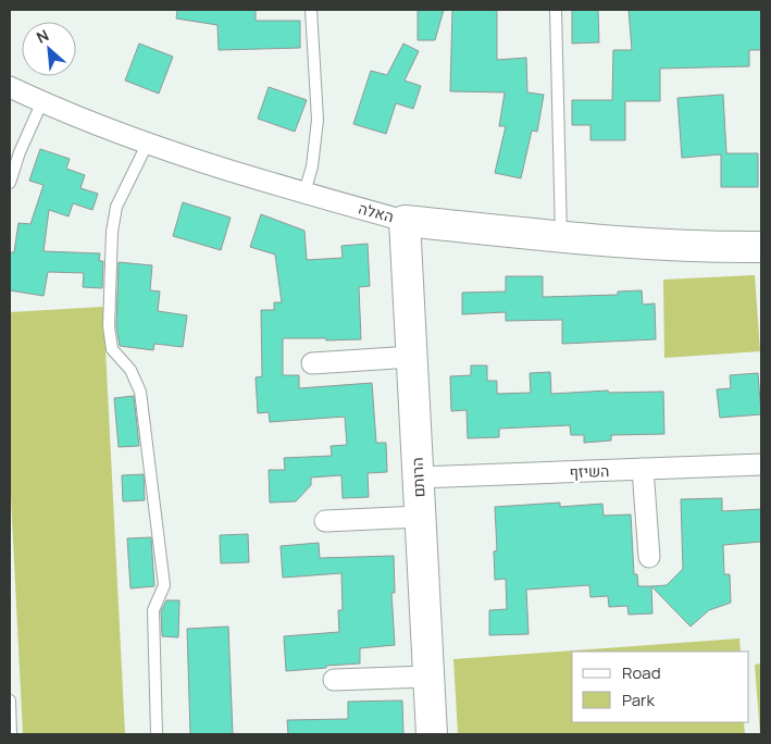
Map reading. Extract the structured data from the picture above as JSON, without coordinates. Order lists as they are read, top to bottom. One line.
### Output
{"streets":{"street":["האלה","השיזף","הרותם"]},"crossings":[["האלה","הרותם"],["השיזף","הרותם"]],"legend":["Road","Park"],"north":"top left"}
